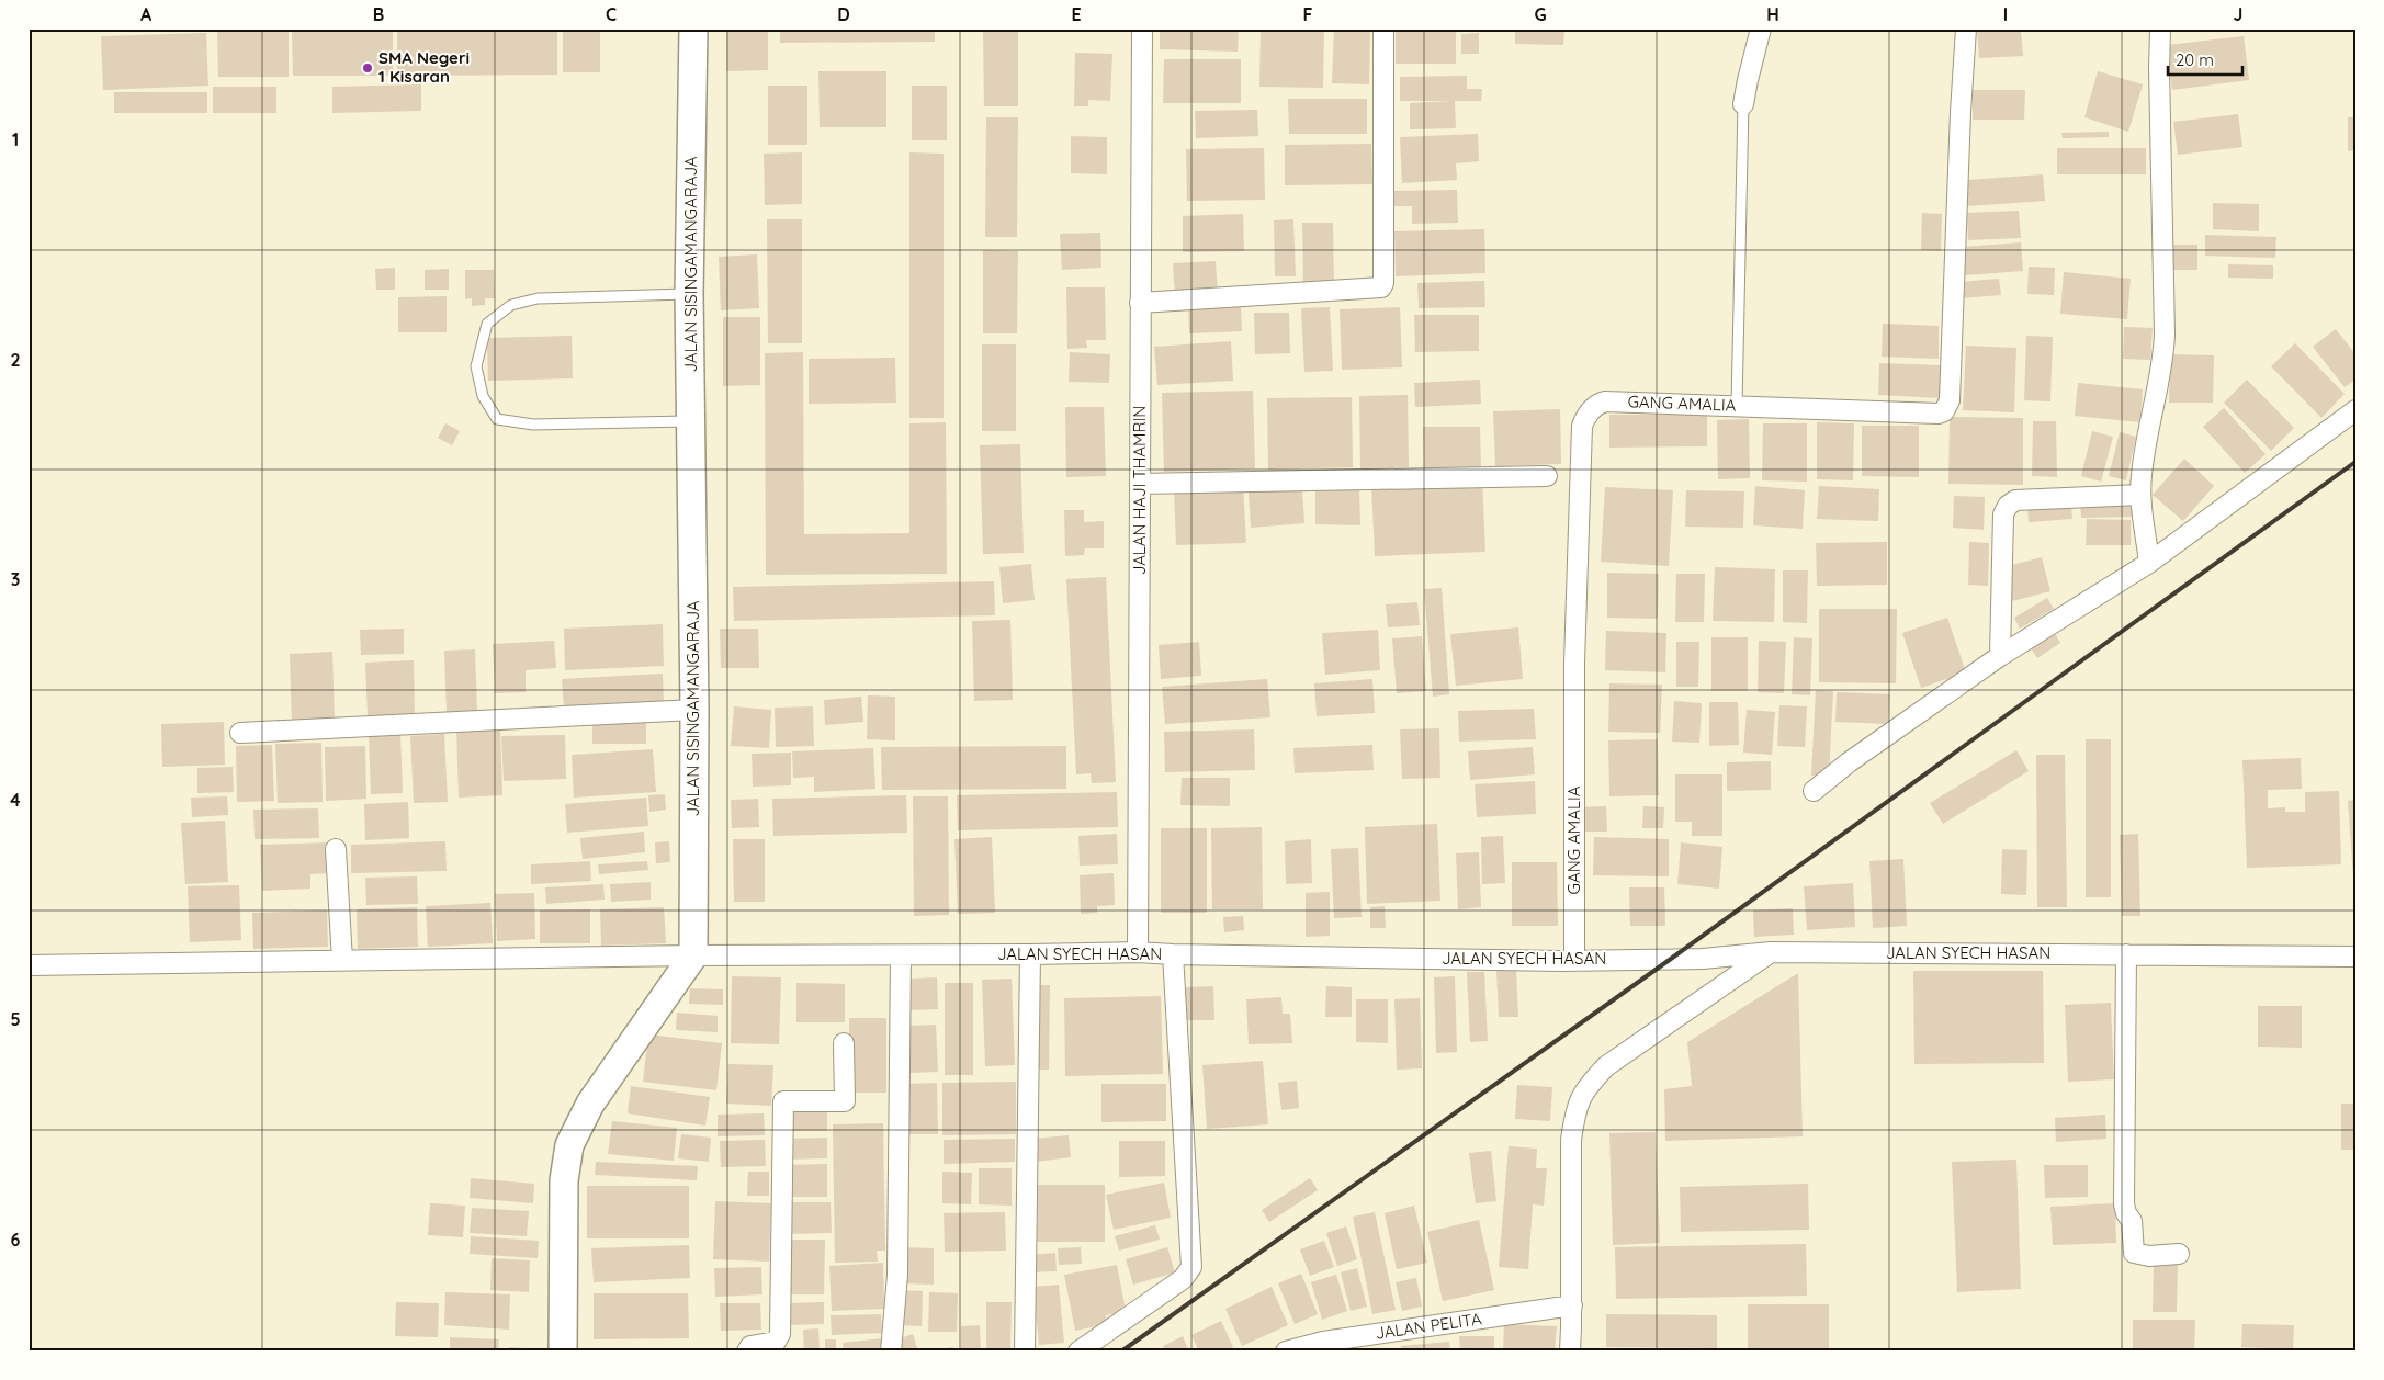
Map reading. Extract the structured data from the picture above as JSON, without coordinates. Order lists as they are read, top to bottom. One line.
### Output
{"streets":{"street":["JALAN SISINGAMANGARAJA","GANG AMALIA","JALAN HAJI THAMRIN","JALAN SYECH HASAN","JALAN PELITA"]},"crossings":[["JALAN SISINGAMANGARAJA","JALAN SYECH HASAN"],["GANG AMALIA","JALAN SYECH HASAN"],["JALAN HAJI THAMRIN","JALAN SYECH HASAN"]],"places":["SMA Negeri 1 Kisaran"],"scale_bar":"20 m","grid":{"columns":["A","B","C","D","E","F","G","H","I","J"],"rows":["1","2","3","4","5","6"]}}
